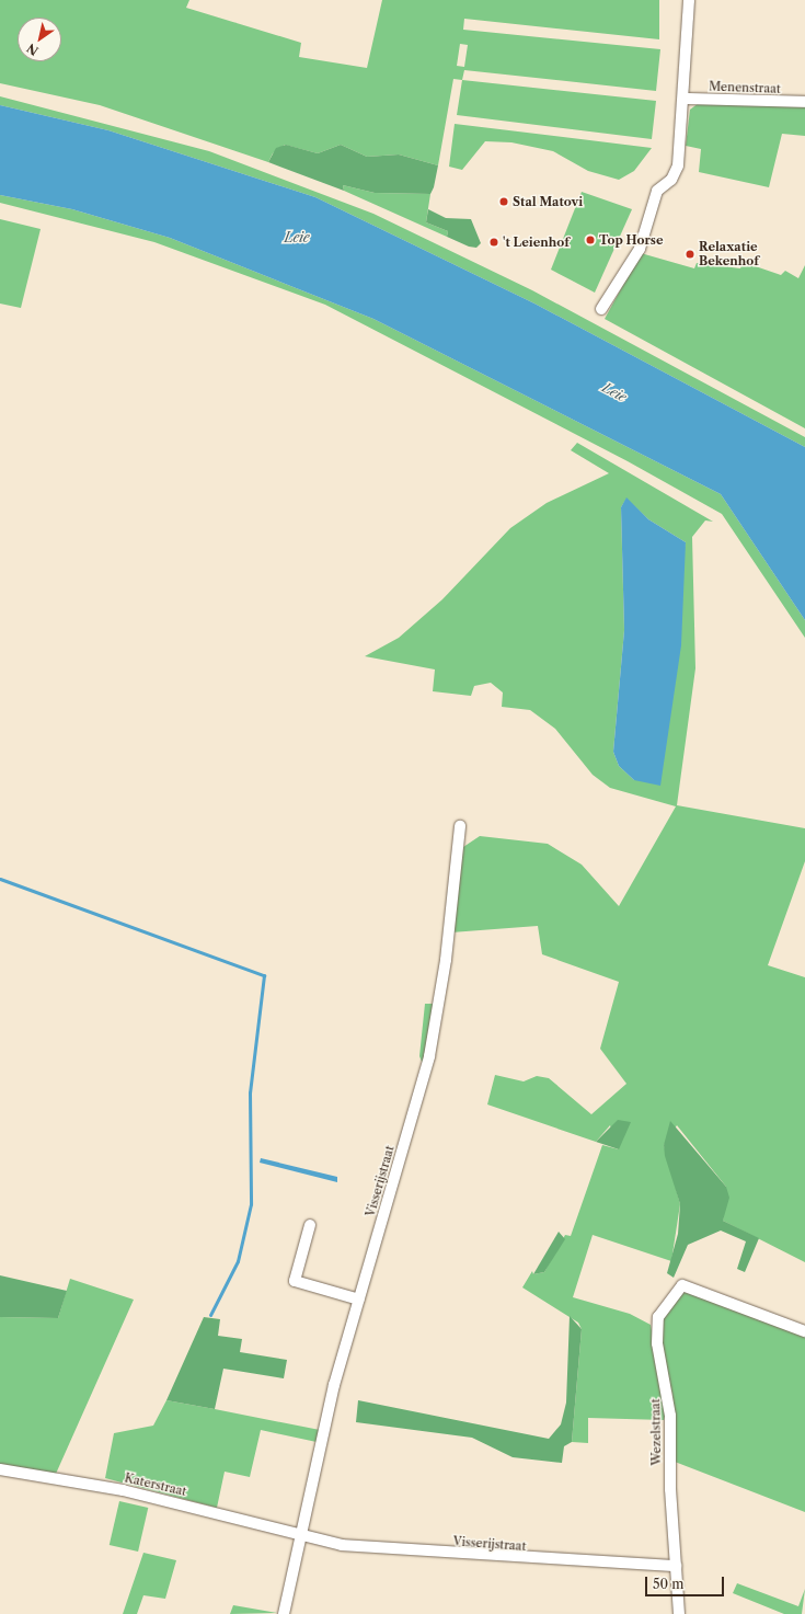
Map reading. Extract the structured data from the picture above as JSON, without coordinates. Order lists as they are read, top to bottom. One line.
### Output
{"streets":{"street":["Menenstraat","Visserijstraat","Wezelstraat","Katerstraat"]},"crossings":[["Visserijstraat","Wezelstraat"],["Visserijstraat","Katerstraat"]],"water":["Leie"],"places":["Stal Matovi","Top Horse","'t Leienhof","Relaxatie Bekenhof"],"scale_bar":"50 m","north":"bottom left"}
